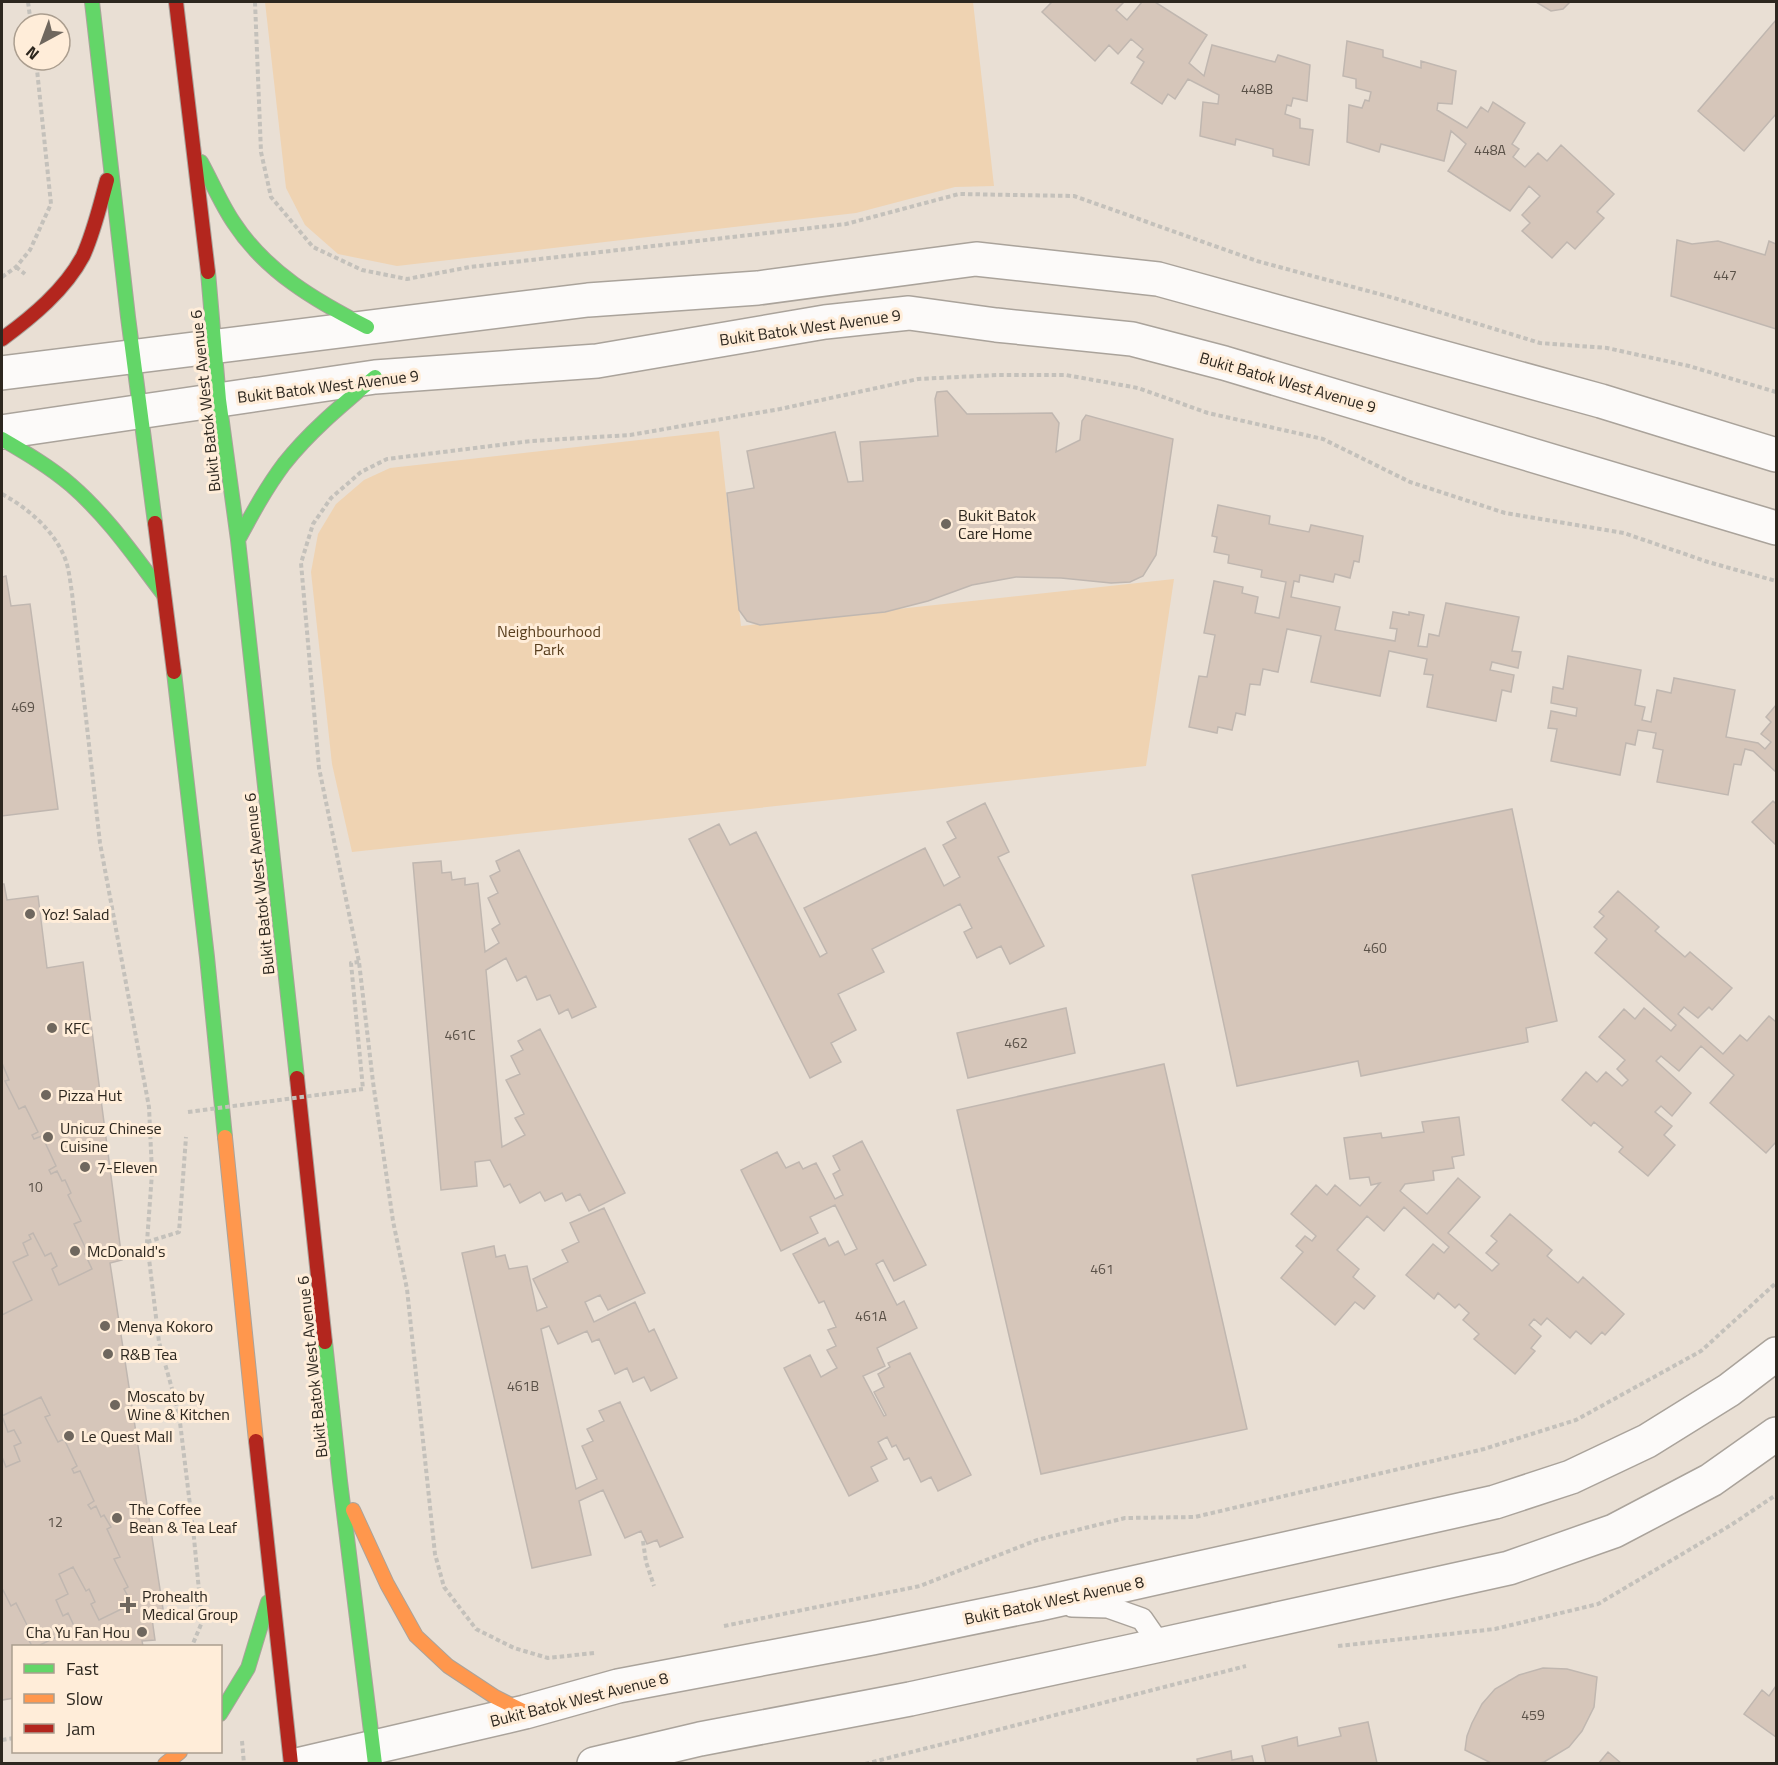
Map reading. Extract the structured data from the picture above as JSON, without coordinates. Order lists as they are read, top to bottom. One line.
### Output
{"streets":{"street":["Bukit Batok West Avenue 9","Bukit Batok West Avenue 6","Bukit Batok West Avenue 8"]},"crossings":[["Bukit Batok West Avenue 9","Bukit Batok West Avenue 6"],["Bukit Batok West Avenue 6","Bukit Batok West Avenue 8"]],"parks":["Neighbourhood Park"],"places":{"other":["Bukit Batok Care Home","Yoz! Salad","KFC","Pizza Hut","Unicuz Chinese Cuisine","7-Eleven","McDonald's","Menya Kokoro","R&B Tea","Moscato by Wine & Kitchen","Le Quest Mall","The Coffee Bean & Tea Leaf","Cha Yu Fan Hou"],"health":["Prohealth Medical Group"]},"house_numbers":["448B","448A","447","469","460","461C","462","10","461","461A","461B","12","459"],"legend":["Fast","Slow","Jam"],"north":"bottom left"}
